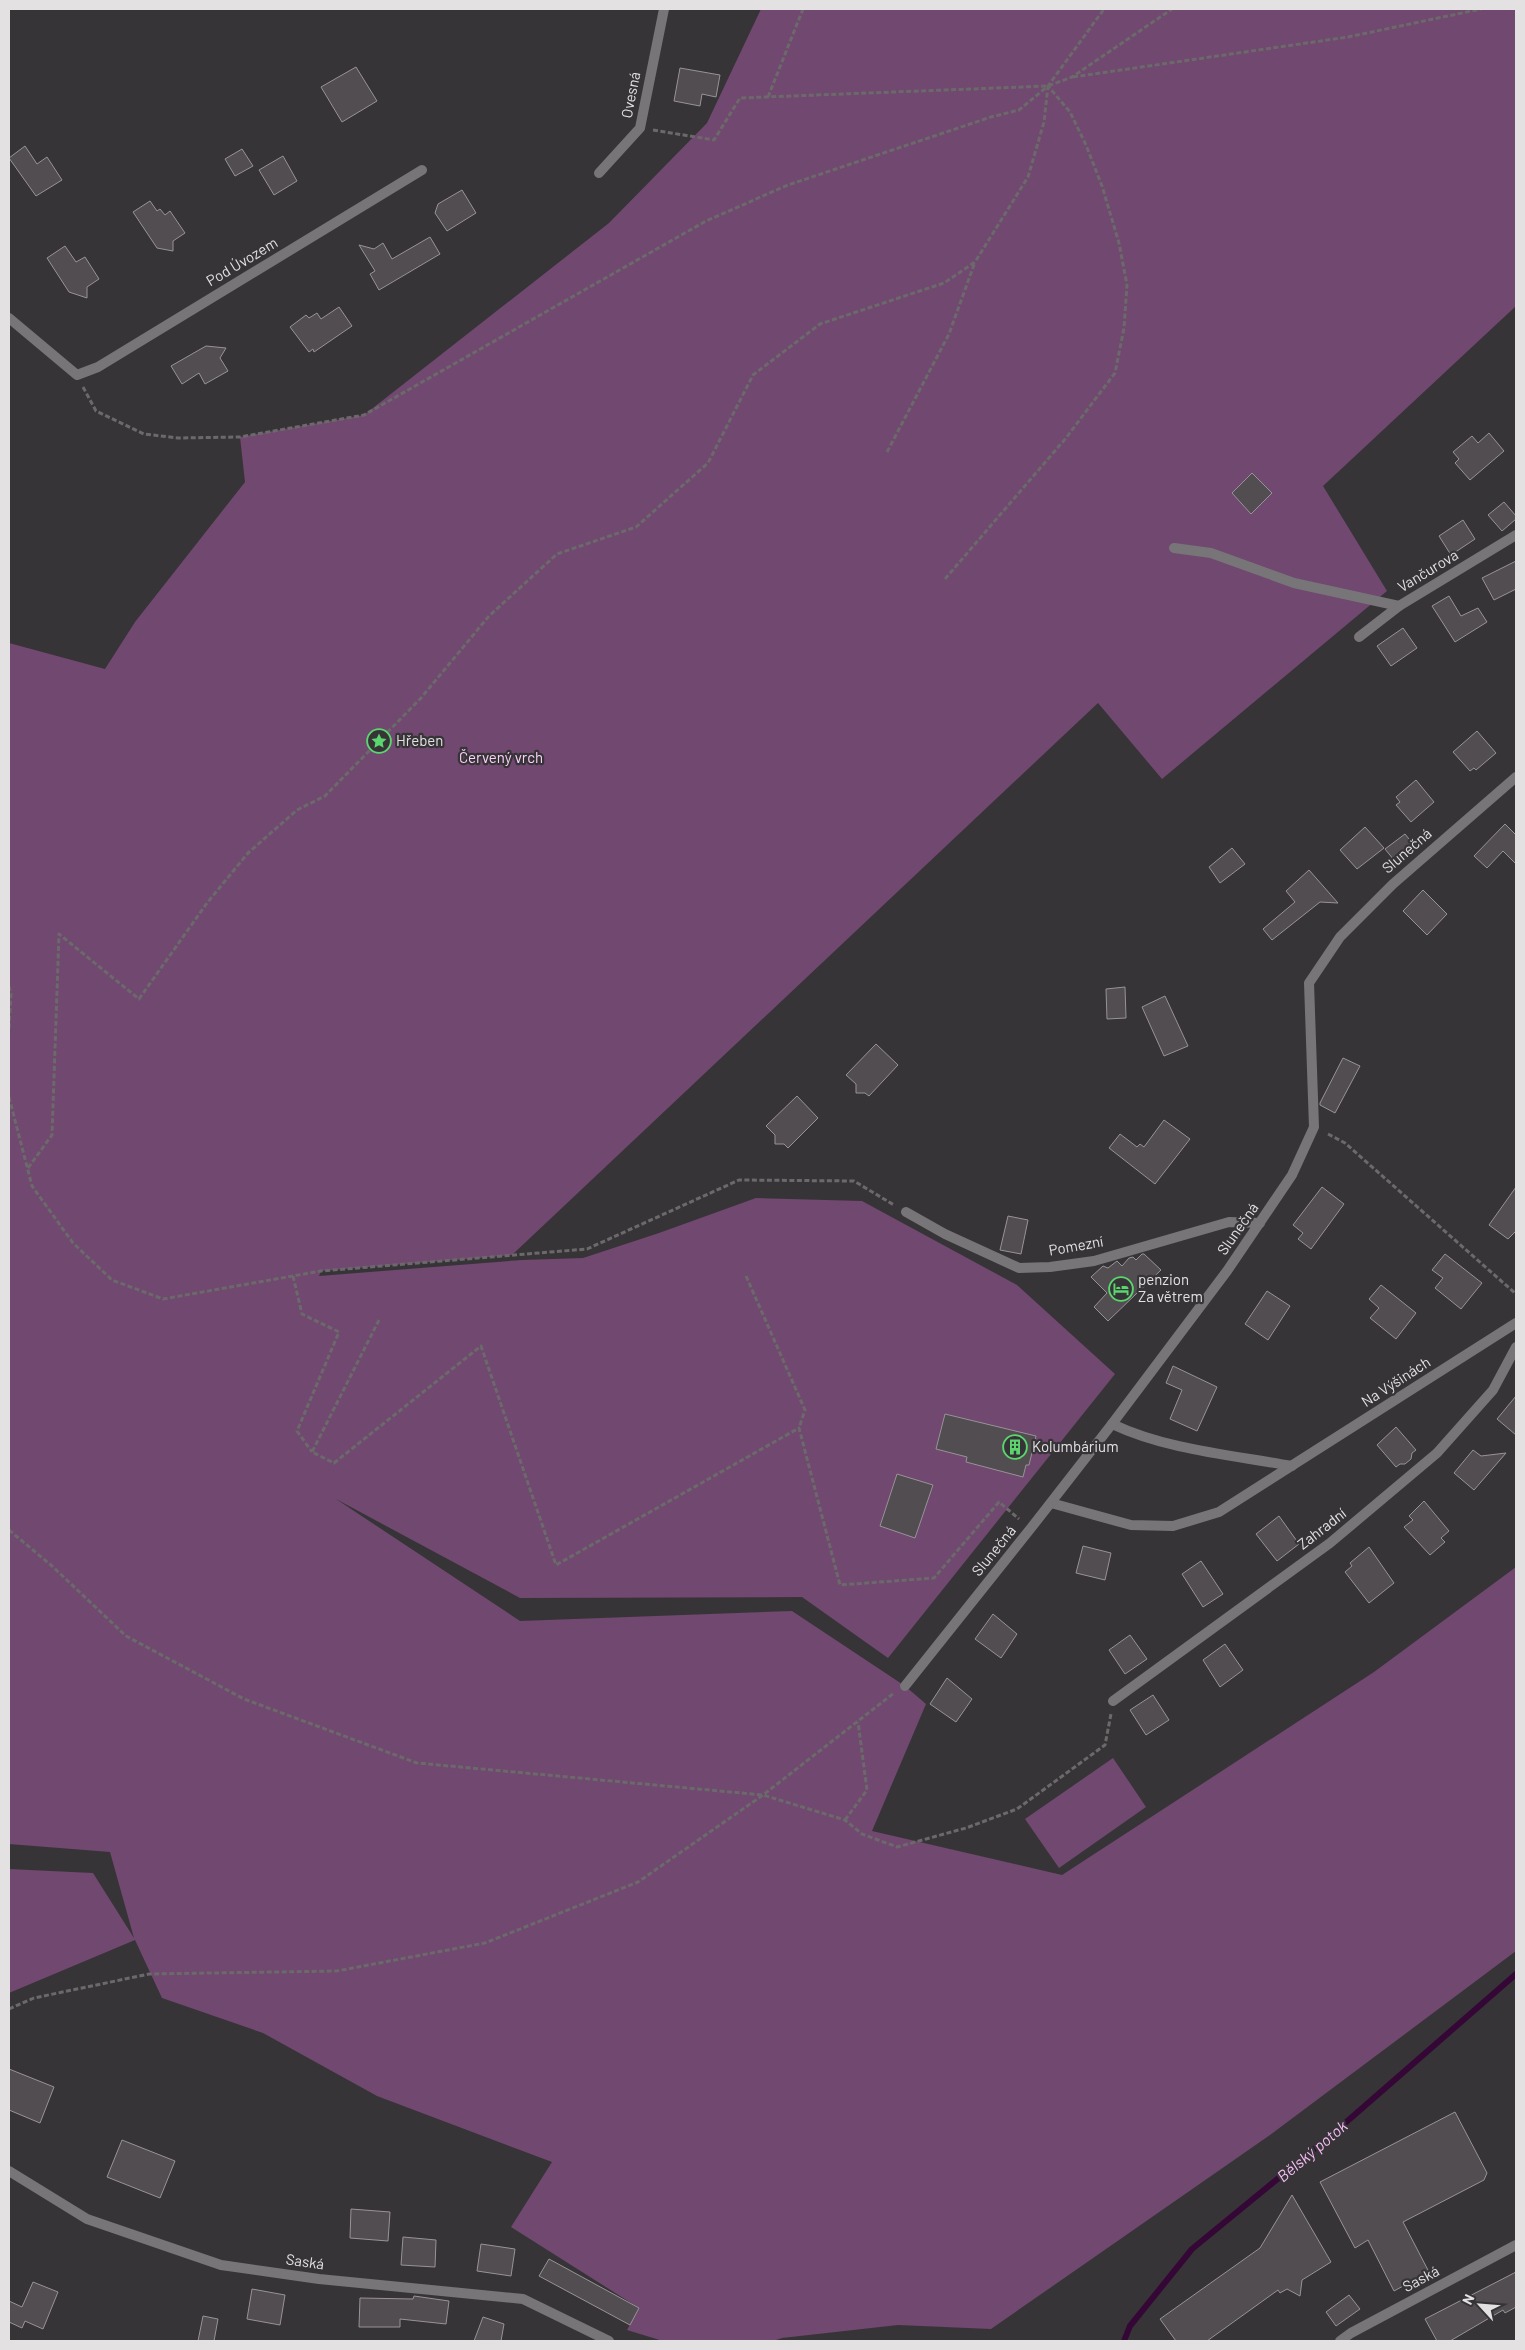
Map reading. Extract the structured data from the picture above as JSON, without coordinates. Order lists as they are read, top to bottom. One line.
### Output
{"streets":{"street":["Ovesná","Pod Úvozem","Vančurova","Slunečná","Pomezní","Na Výšinách","Zahradní","Saská"]},"crossings":[["Slunečná","Pomezní"],["Slunečná","Na Výšinách"]],"water":["Bělský potok"],"parks":["Červený vrch"],"places":{"place":["Hřeben"],"hotel":["penzion Za větrem"],"building":["Kolumbárium"]},"north":"top left"}
